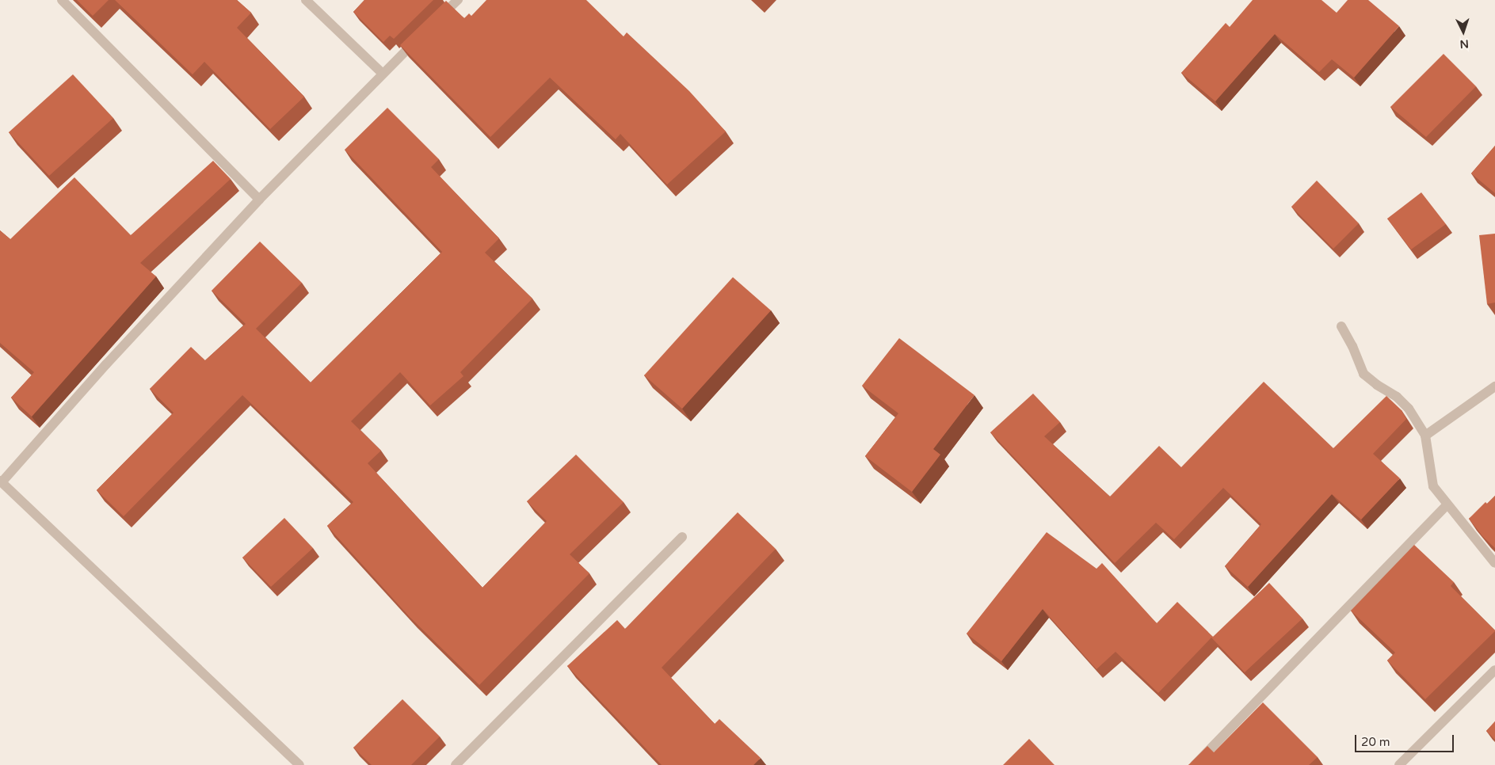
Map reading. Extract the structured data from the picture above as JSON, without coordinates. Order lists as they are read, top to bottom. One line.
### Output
{"scale_bar":"20 m","north":"bottom"}
